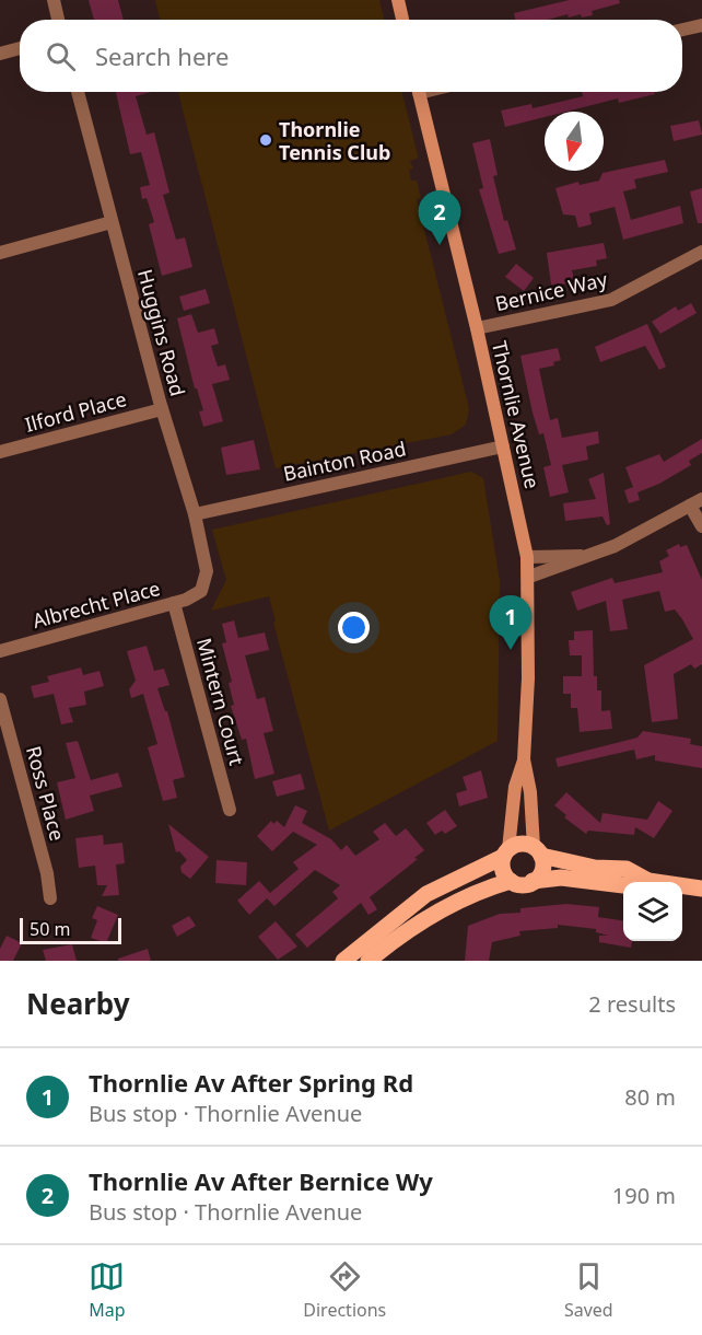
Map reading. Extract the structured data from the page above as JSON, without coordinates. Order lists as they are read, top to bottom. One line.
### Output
{"streets":{"main road":["Thornlie Avenue"],"street":["Bernice Way","Huggins Road","Ilford Place","Bainton Road","Albrecht Place","Mintern Court","Ross Place"]},"crossings":[["Bernice Way","Thornlie Avenue"],["Huggins Road","Ilford Place"],["Huggins Road","Bainton Road"],["Huggins Road","Albrecht Place"],["Thornlie Avenue","Bainton Road"],["Albrecht Place","Mintern Court"]],"places":["Thornlie Tennis Club"],"scale_bar":"50 m","north":"bottom","page":{"search":"Search here","pins":["2","1"],"scale":"50 m","heading":["Nearby","2 results"],"list":[{"mark":"1","name":"Thornlie Av After Spring Rd","note":"Bus stop · Thornlie Avenue","value":"80 m"},{"mark":"2","name":"Thornlie Av After Bernice Wy","note":"Bus stop · Thornlie Avenue","value":"190 m"}],"nav":["Map","Directions","Saved"]}}
